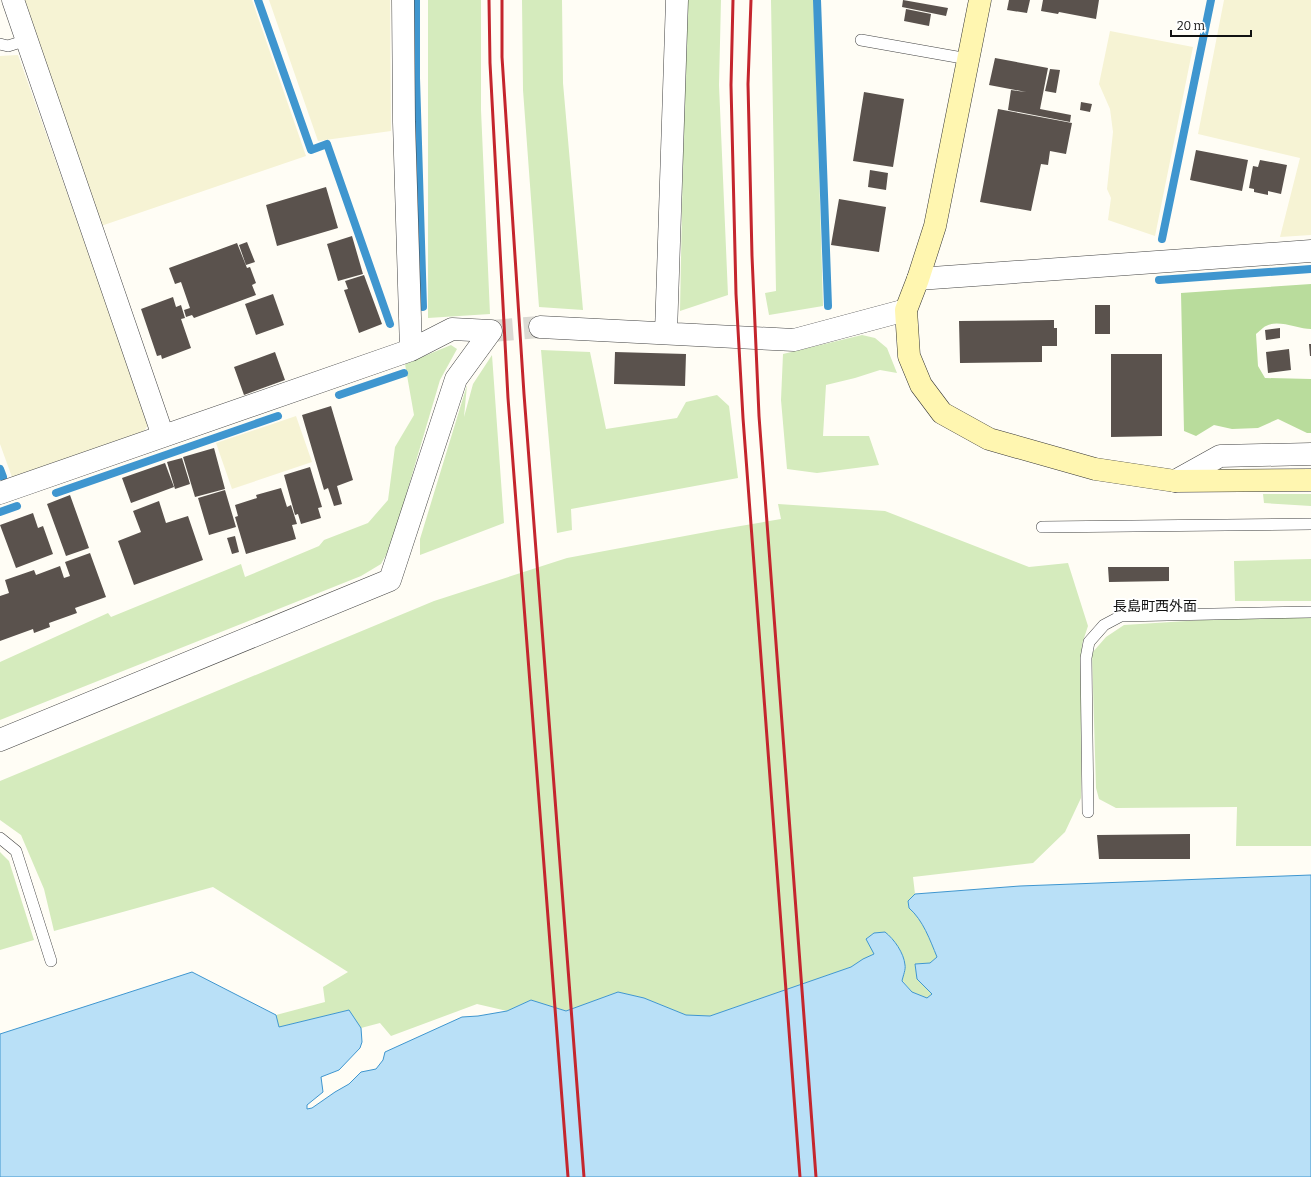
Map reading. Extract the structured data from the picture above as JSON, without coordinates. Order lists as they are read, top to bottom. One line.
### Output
{"districts":["長島町西外面"],"scale_bar":"20 m"}
